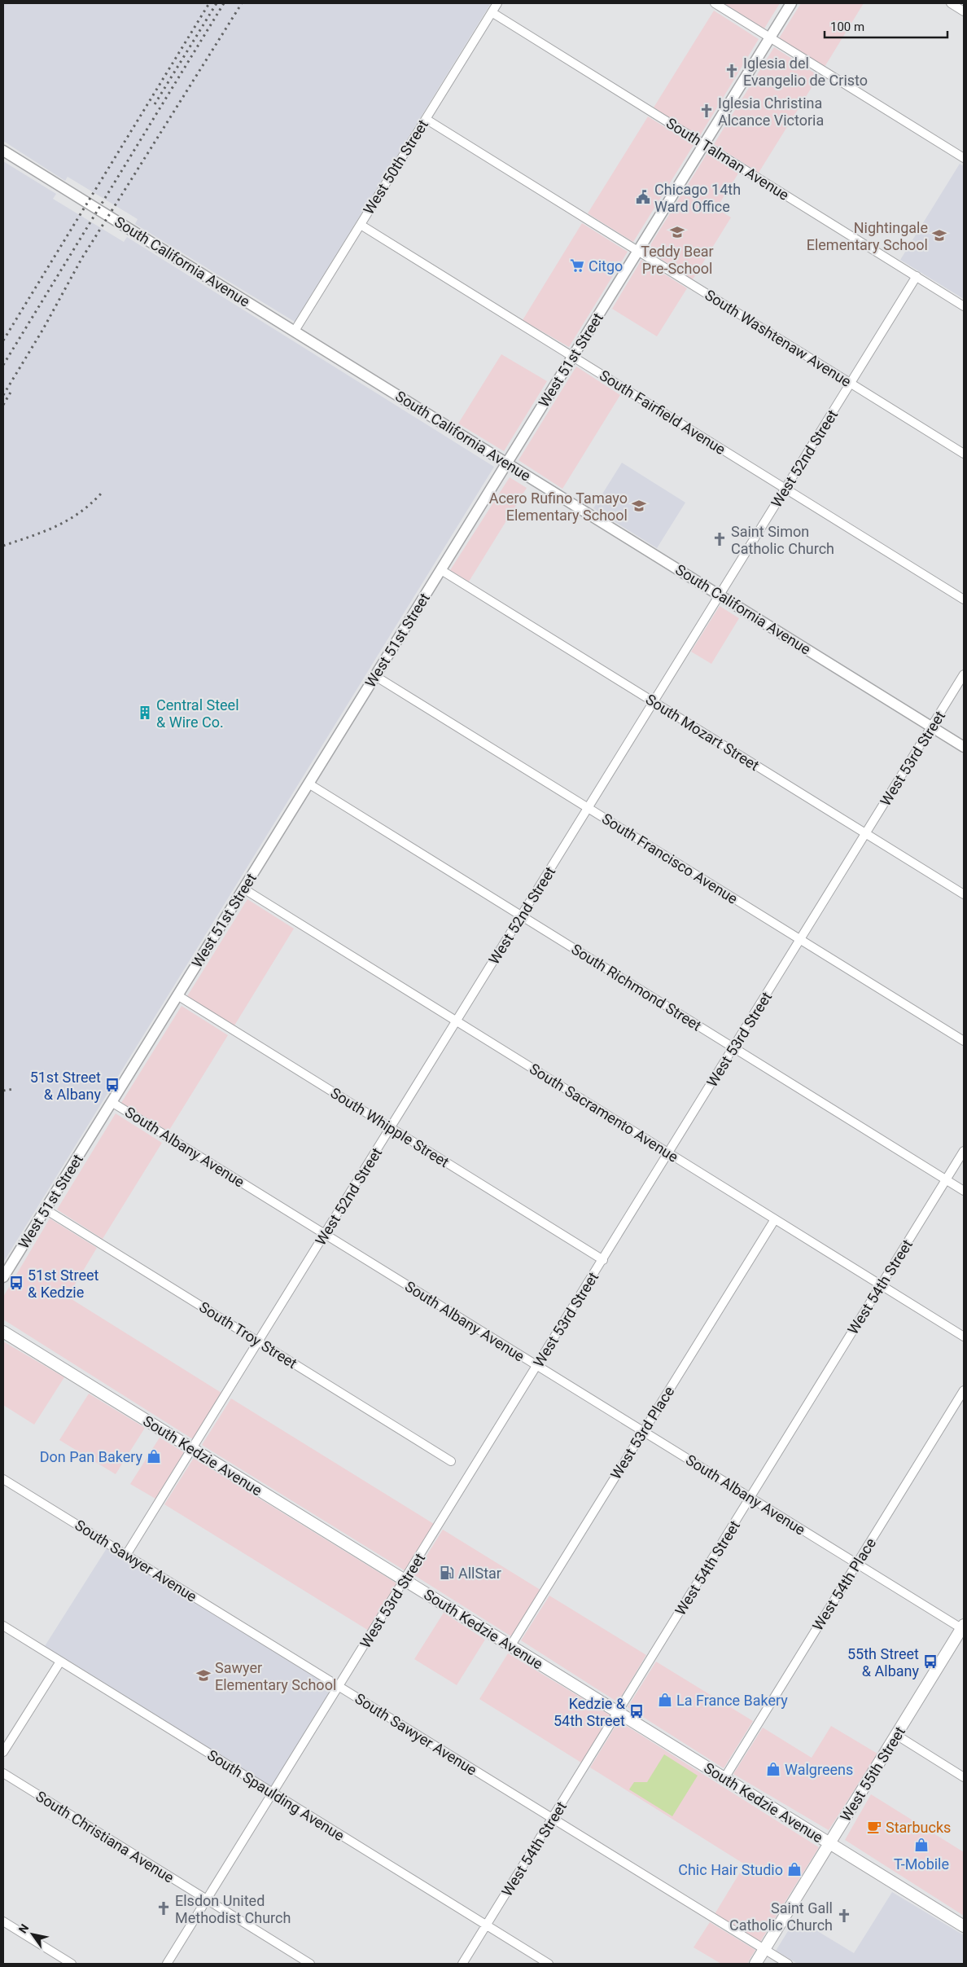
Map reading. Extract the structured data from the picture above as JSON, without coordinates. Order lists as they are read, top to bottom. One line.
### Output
{"streets":{"main road":["South Kedzie Avenue","West 55th Street"],"street":["South Talman Avenue","West 50th Street","South California Avenue","South Washtenaw Avenue","West 51st Street","South Fairfield Avenue","West 52nd Street","South Mozart Street","West 53rd Street","South Francisco Avenue","South Richmond Street","South Sacramento Avenue","South Whipple Street","South Albany Avenue","West 54th Street","South Troy Street","West 53rd Place","South Sawyer Avenue","West 54th Place","South Spaulding Avenue","South Christiana Avenue"]},"crossings":[["South Talman Avenue","West 50th Street"],["South Talman Avenue","West 51st Street"],["South Talman Avenue","West 52nd Street"],["West 50th Street","South California Avenue"],["West 50th Street","South Washtenaw Avenue"],["West 50th Street","South Fairfield Avenue"],["South California Avenue","West 51st Street"],["South California Avenue","West 52nd Street"],["South California Avenue","West 53rd Street"],["South Washtenaw Avenue","West 51st Street"],["South Washtenaw Avenue","West 52nd Street"],["West 51st Street","South Fairfield Avenue"],["West 51st Street","South Mozart Street"],["West 51st Street","South Francisco Avenue"],["West 51st Street","South Richmond Street"],["West 51st Street","South Sacramento Avenue"],["West 51st Street","South Whipple Street"],["West 51st Street","South Albany Avenue"],["West 51st Street","South Troy Street"],["South Fairfield Avenue","West 52nd Street"],["West 52nd Street","South Mozart Street"],["West 52nd Street","South Francisco Avenue"],["West 52nd Street","South Richmond Street"],["West 52nd Street","South Sacramento Avenue"],["West 52nd Street","South Whipple Street"],["West 52nd Street","South Albany Avenue"],["West 52nd Street","South Troy Street"],["West 52nd Street","South Kedzie Avenue"],["West 52nd Street","South Sawyer Avenue"],["South Mozart Street","West 53rd Street"],["West 53rd Street","South Francisco Avenue"],["West 53rd Street","South Richmond Street"],["West 53rd Street","South Sacramento Avenue"],["West 53rd Street","South Whipple Street"],["West 53rd Street","South Albany Avenue"],["West 53rd Street","South Kedzie Avenue"],["West 53rd Street","South Sawyer Avenue"],["West 53rd Street","South Spaulding Avenue"],["West 53rd Street","South Christiana Avenue"],["South Richmond Street","West 54th Street"],["South Sacramento Avenue","West 54th Street"],["South Sacramento Avenue","West 53rd Place"],["South Albany Avenue","West 54th Street"],["South Albany Avenue","West 53rd Place"],["South Albany Avenue","West 54th Place"],["South Albany Avenue","West 55th Street"],["West 54th Street","South Kedzie Avenue"],["West 54th Street","South Sawyer Avenue"],["West 54th Street","South Spaulding Avenue"],["West 53rd Place","South Kedzie Avenue"],["South Kedzie Avenue","West 54th Place"],["South Kedzie Avenue","West 55th Street"],["South Sawyer Avenue","West 55th Street"]],"places":{"church":["Iglesia del Evangelio de Cristo","Iglesia Christina Alcance Victoria","Saint Simon Catholic Church","Elsdon United Methodist Church","Saint Gall Catholic Church"],"public building":["Chicago 14th Ward Office"],"school or university":["Teddy Bear Pre-School","Nightingale Elementary School","Acero Rufino Tamayo Elementary School","Sawyer Elementary School"],"supermarket":["Citgo"],"building":["Central Steel & Wire Co."],"bus stop":["51st Street & Albany","51st Street & Kedzie","55th Street & Albany","Kedzie & 54th Street"],"shop":["Don Pan Bakery","La France Bakery","Walgreens","T-Mobile","Chic Hair Studio"],"fuel station":["AllStar"],"cafe":["Starbucks"]},"scale_bar":"100 m","north":"top left"}
